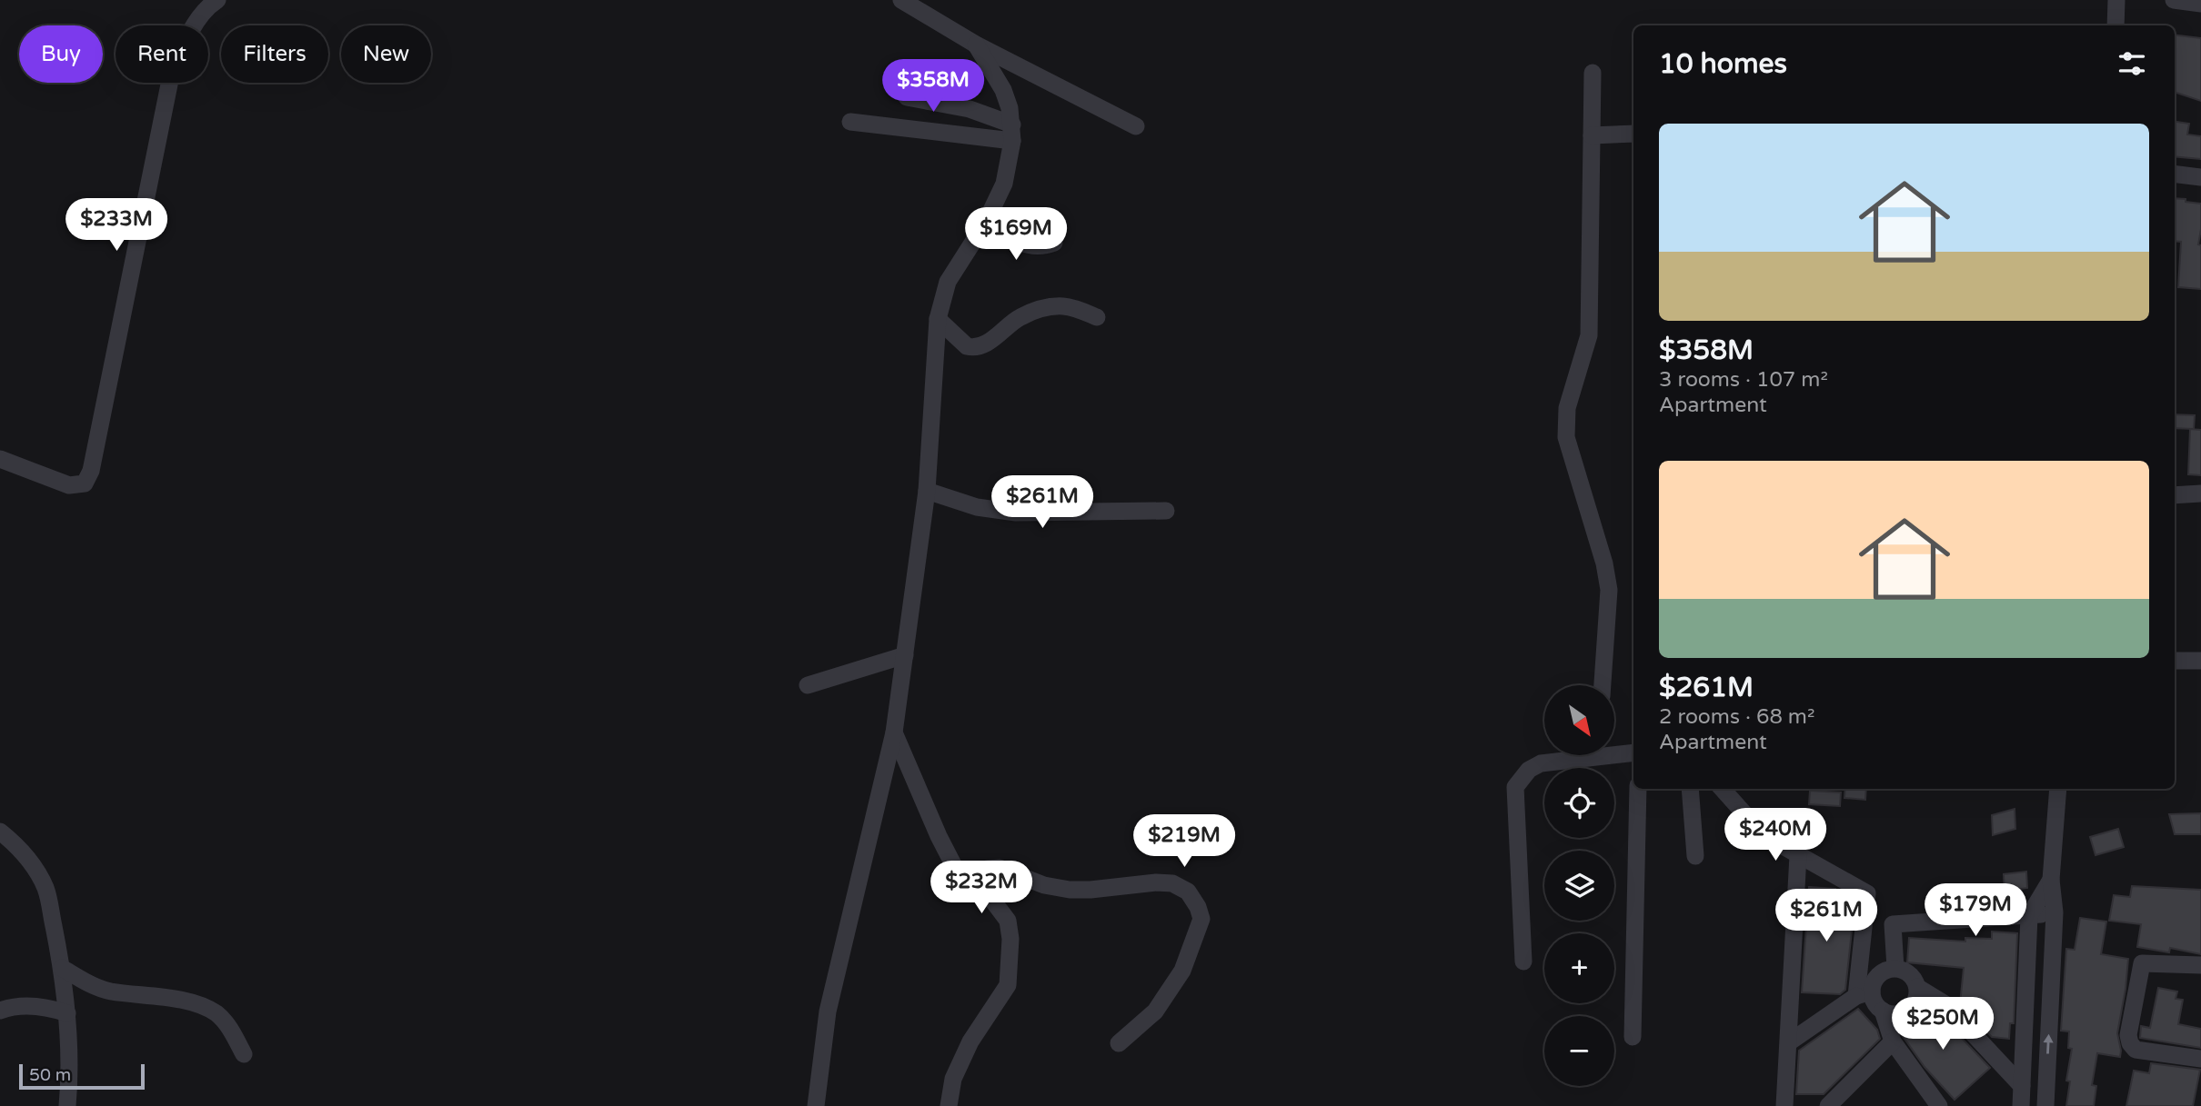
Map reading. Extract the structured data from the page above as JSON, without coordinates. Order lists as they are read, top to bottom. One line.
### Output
{"scale_bar":"50 m","north":"bottom right","page":{"chip":["Buy","Rent","Filters","New"],"heading":"10 homes","price":["$358M","$233M","$169M","$261M","$240M","$219M","$232M","$179M","$261M","$250M"],"list":[{"name":"$358M","note":"3 rooms · 107 m² · Apartment"},{"name":"$261M","note":"2 rooms · 68 m² · Apartment"}],"map_buttons":["+","−"],"scale":"50 m"}}
